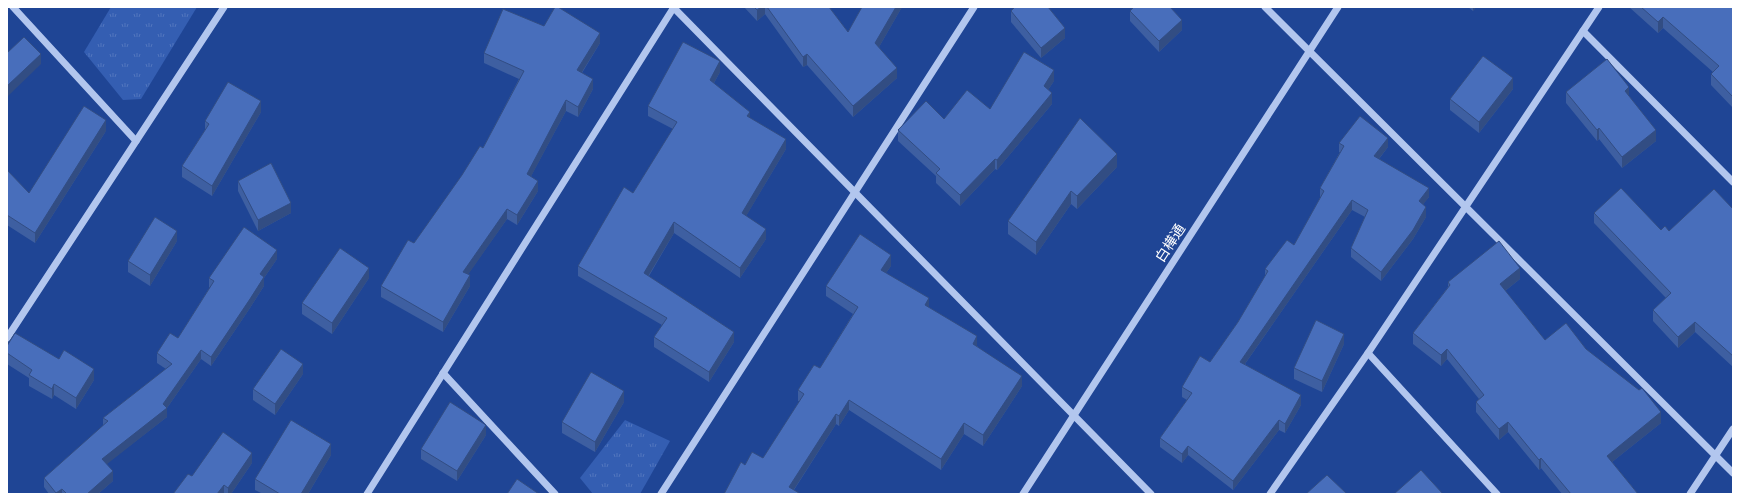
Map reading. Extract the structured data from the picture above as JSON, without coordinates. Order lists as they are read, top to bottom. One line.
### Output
{"streets":{"street":["白樺通"]}}
